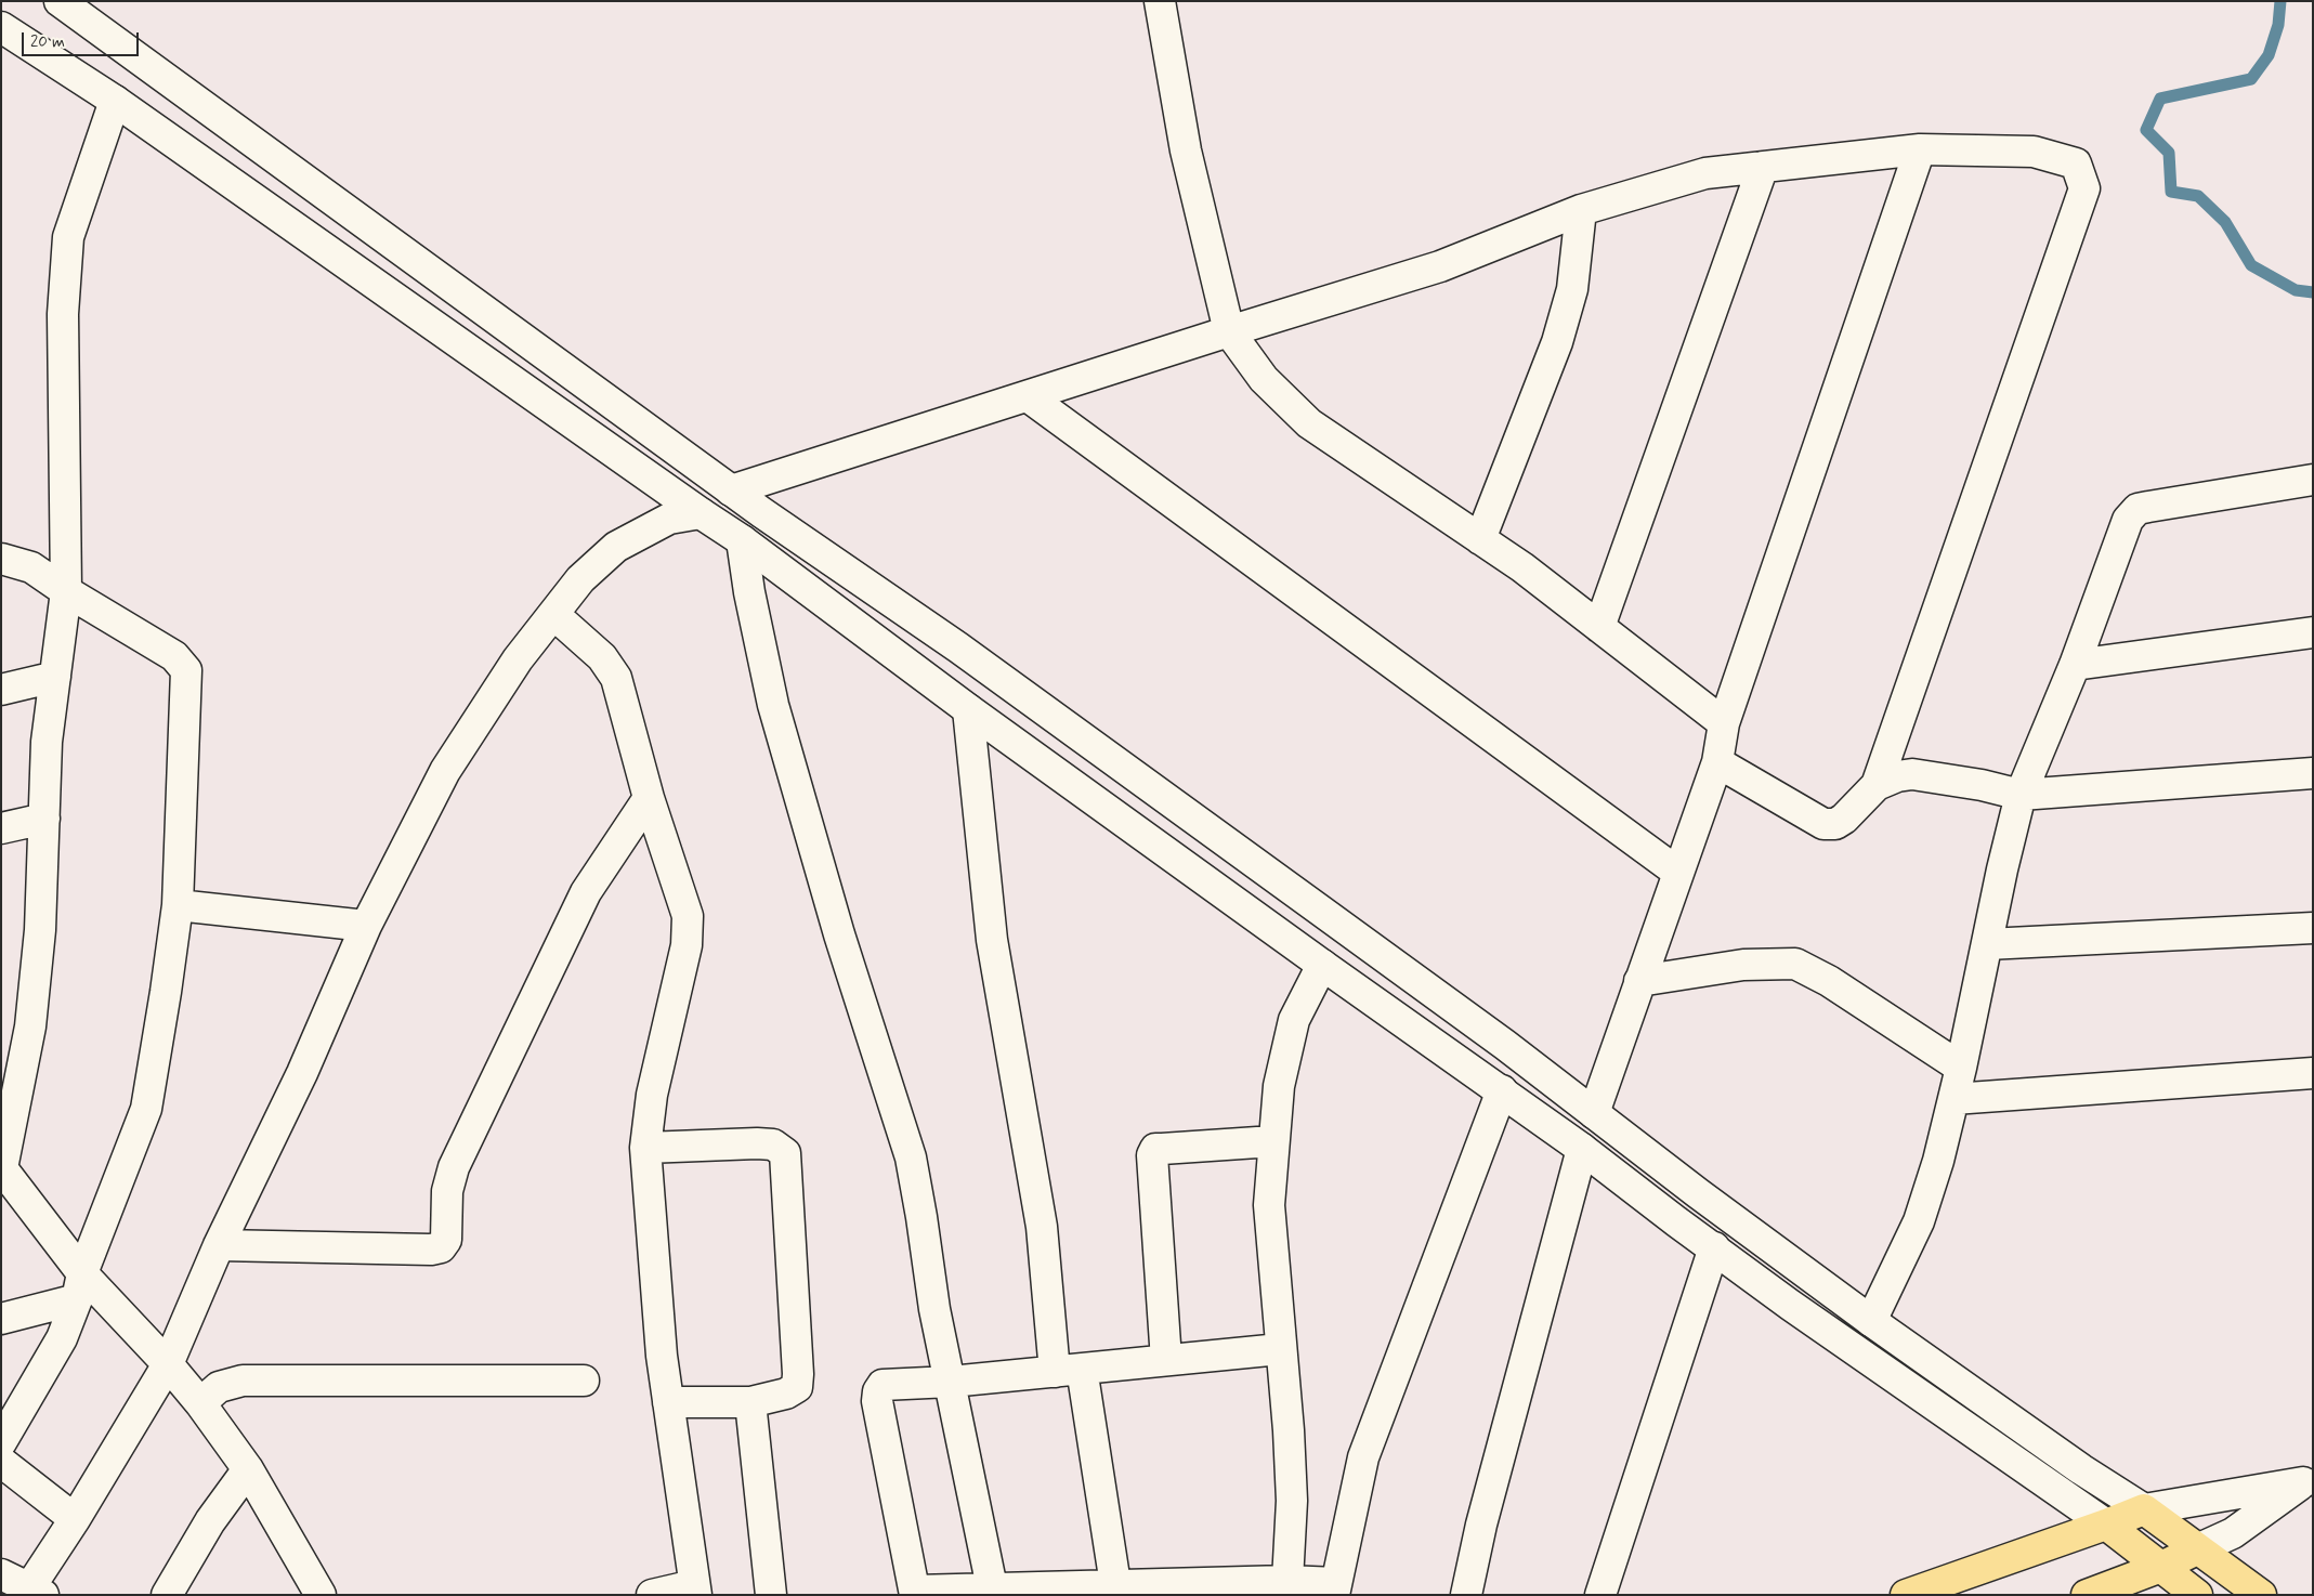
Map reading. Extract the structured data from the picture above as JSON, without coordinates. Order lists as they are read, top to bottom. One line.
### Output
{"scale_bar":"20 m"}
